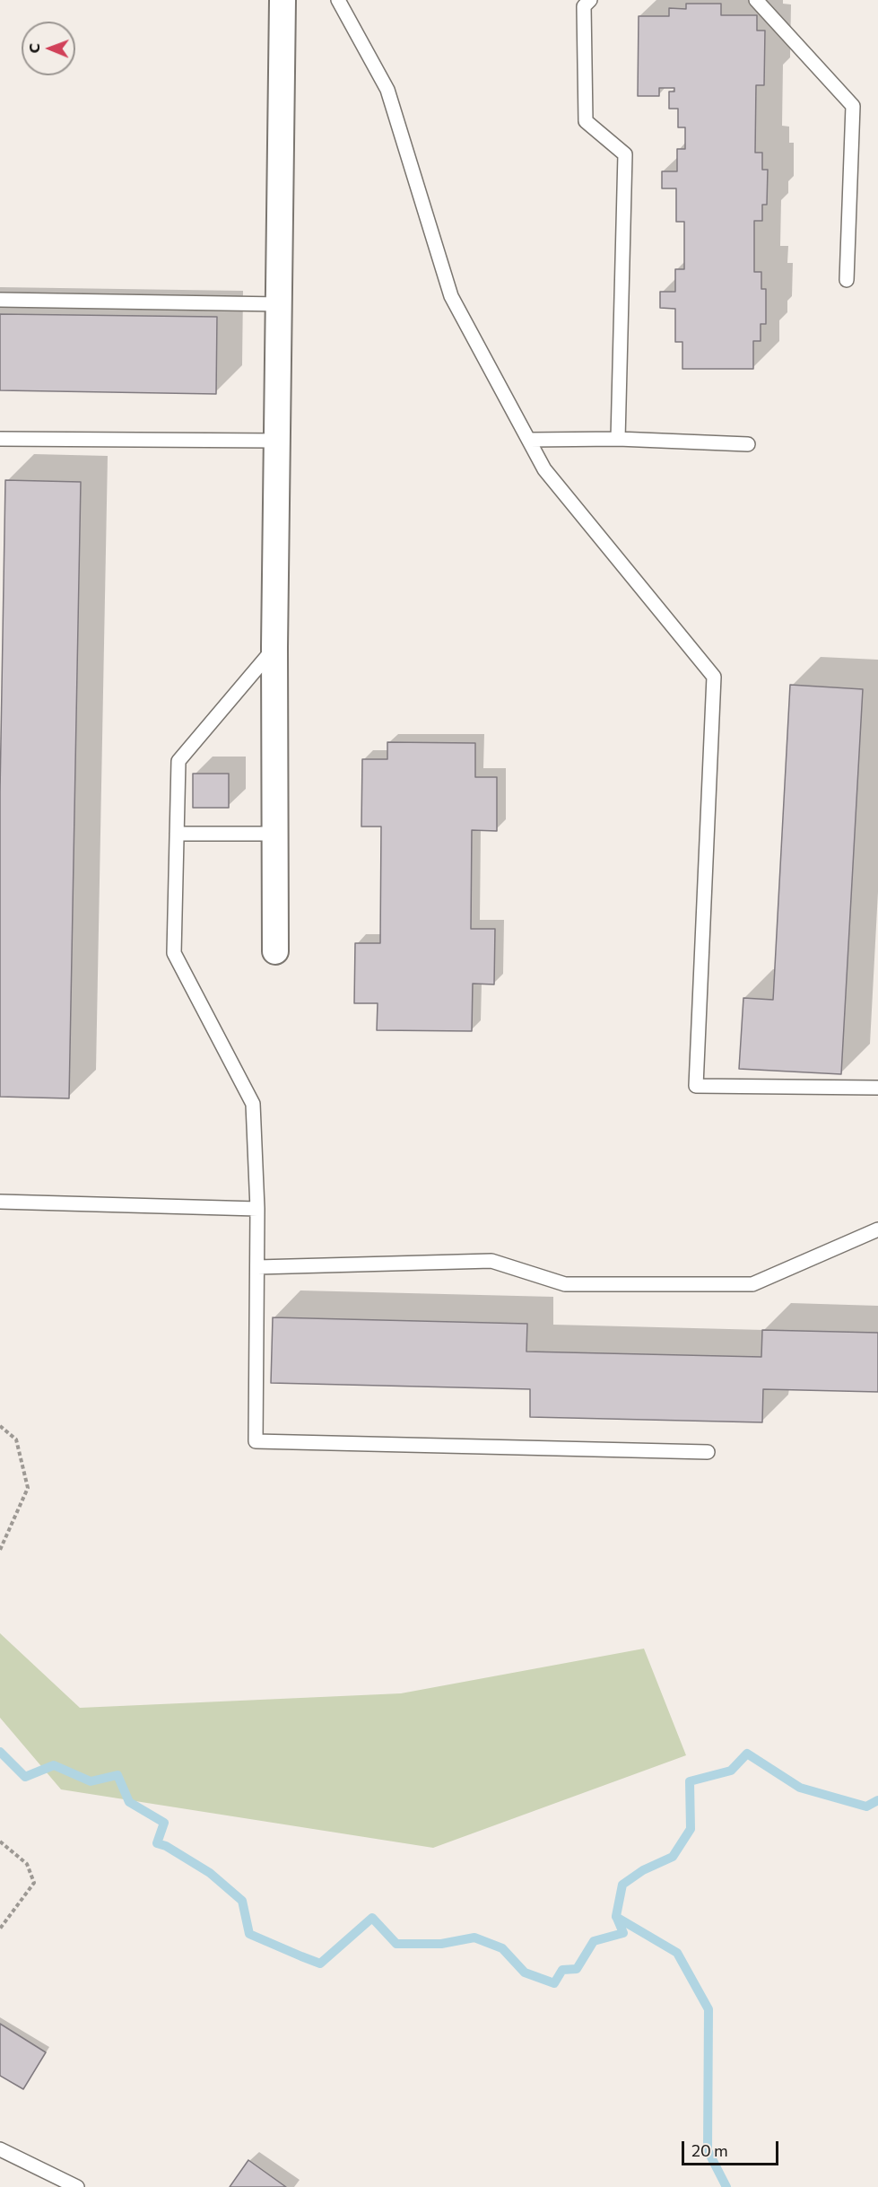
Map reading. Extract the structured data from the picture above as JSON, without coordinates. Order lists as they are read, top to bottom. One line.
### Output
{"scale_bar":"20 m","north":"left"}
